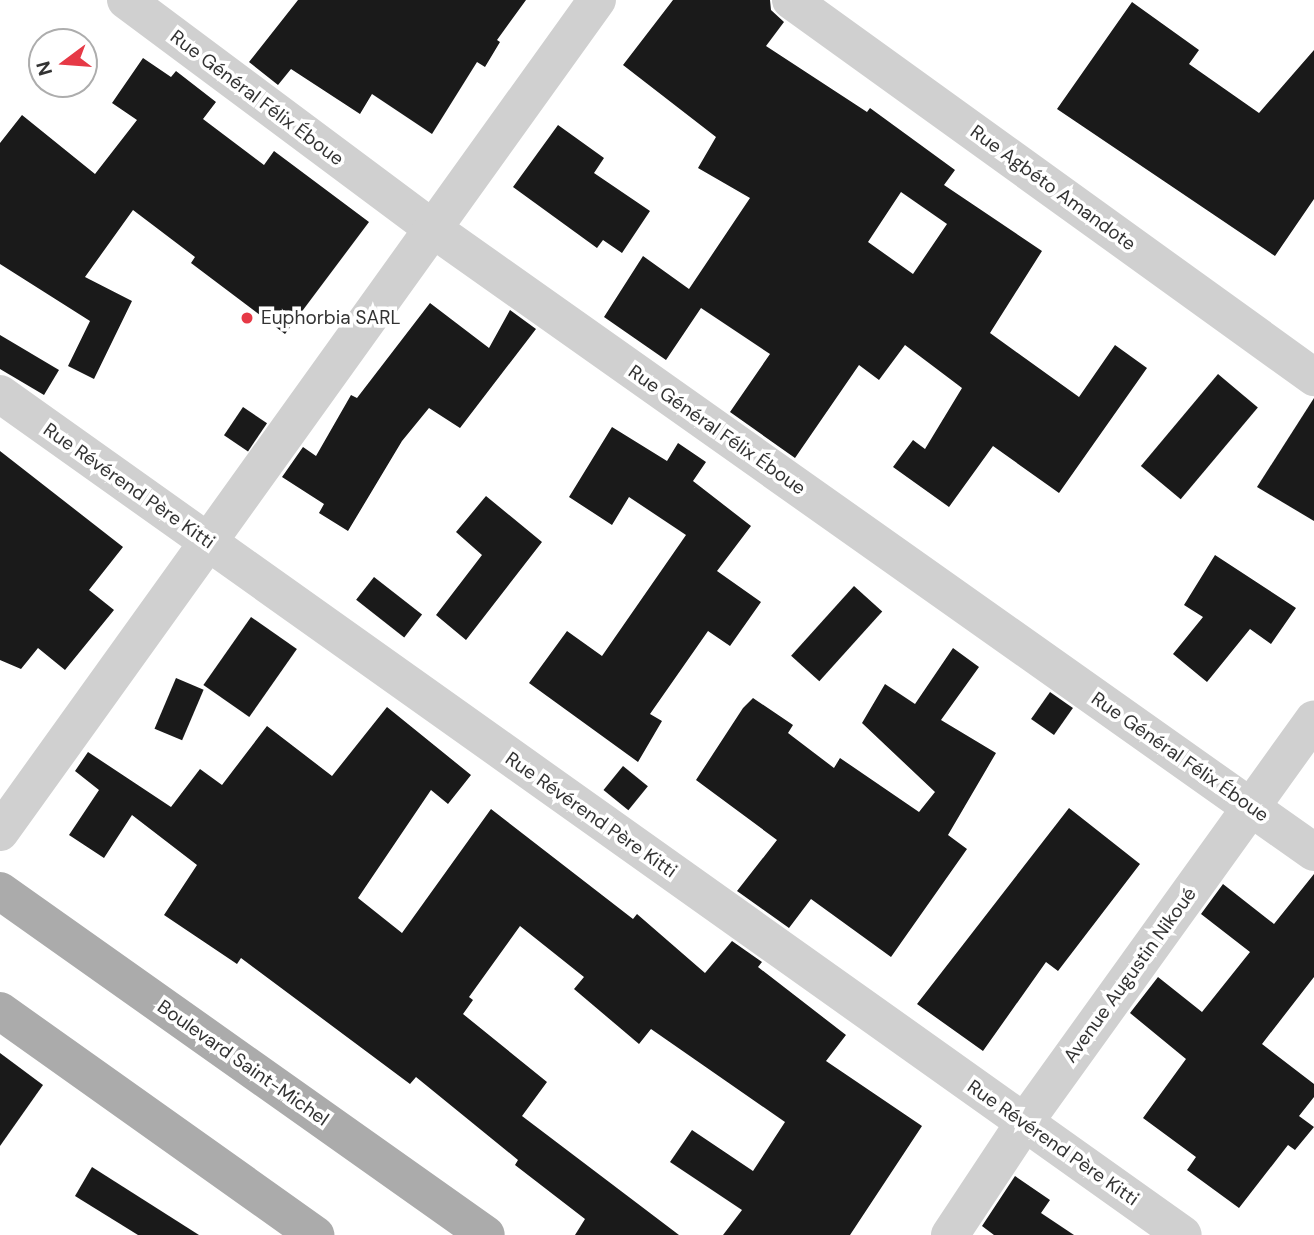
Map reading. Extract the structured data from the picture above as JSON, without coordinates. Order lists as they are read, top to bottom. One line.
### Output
{"streets":{"main road":["Boulevard Saint-Michel"],"street":["Rue Général Félix Éboue","Rue Agbéto Amandote","Rue Révérend Père Kitti","Avenue Augustin Nikoué"]},"crossings":[["Rue Général Félix Éboue","Avenue Augustin Nikoué"],["Rue Révérend Père Kitti","Avenue Augustin Nikoué"]],"places":["Euphorbia SARL"],"north":"left"}
